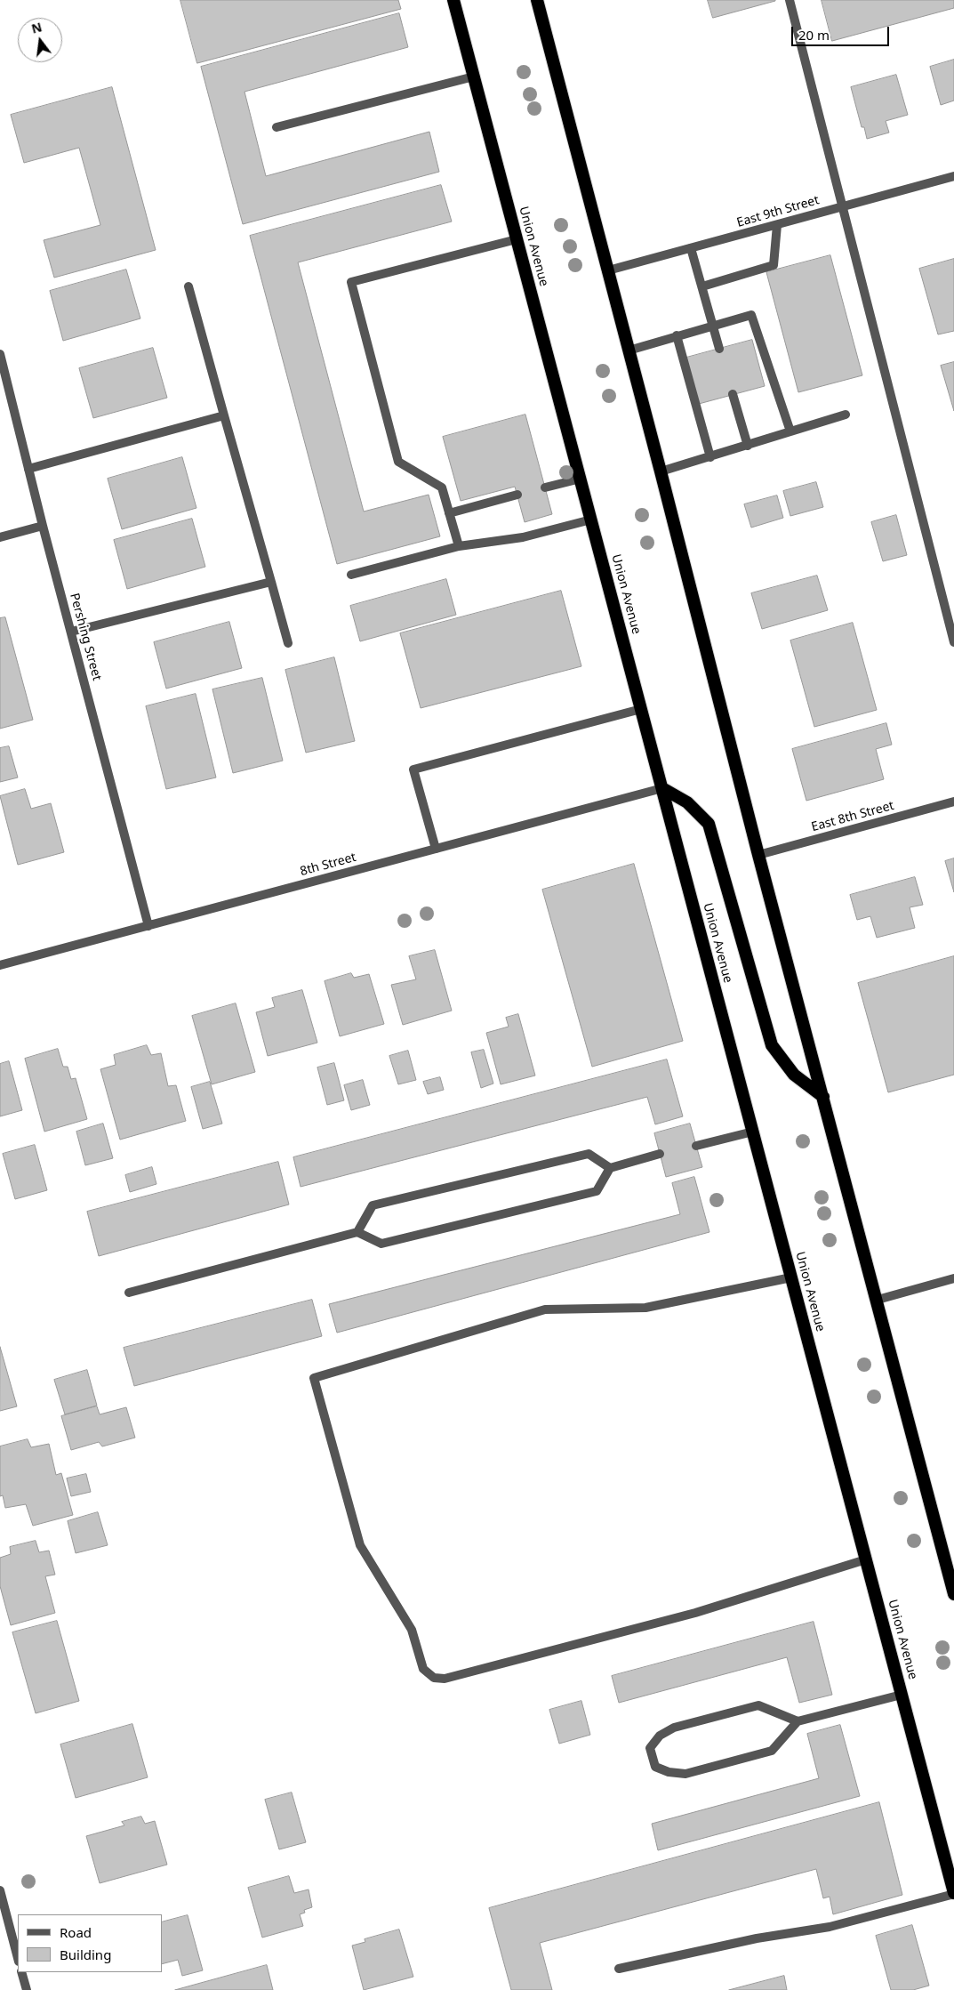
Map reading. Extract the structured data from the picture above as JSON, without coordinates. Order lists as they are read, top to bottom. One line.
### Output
{"streets":{"highway":["Union Avenue"],"street":["East 9th Street","Pershing Street","East 8th Street","8th Street"]},"crossings":[["Union Avenue","8th Street"],["Pershing Street","8th Street"]],"legend":["Road","Building"],"scale_bar":"20 m","north":"top"}
